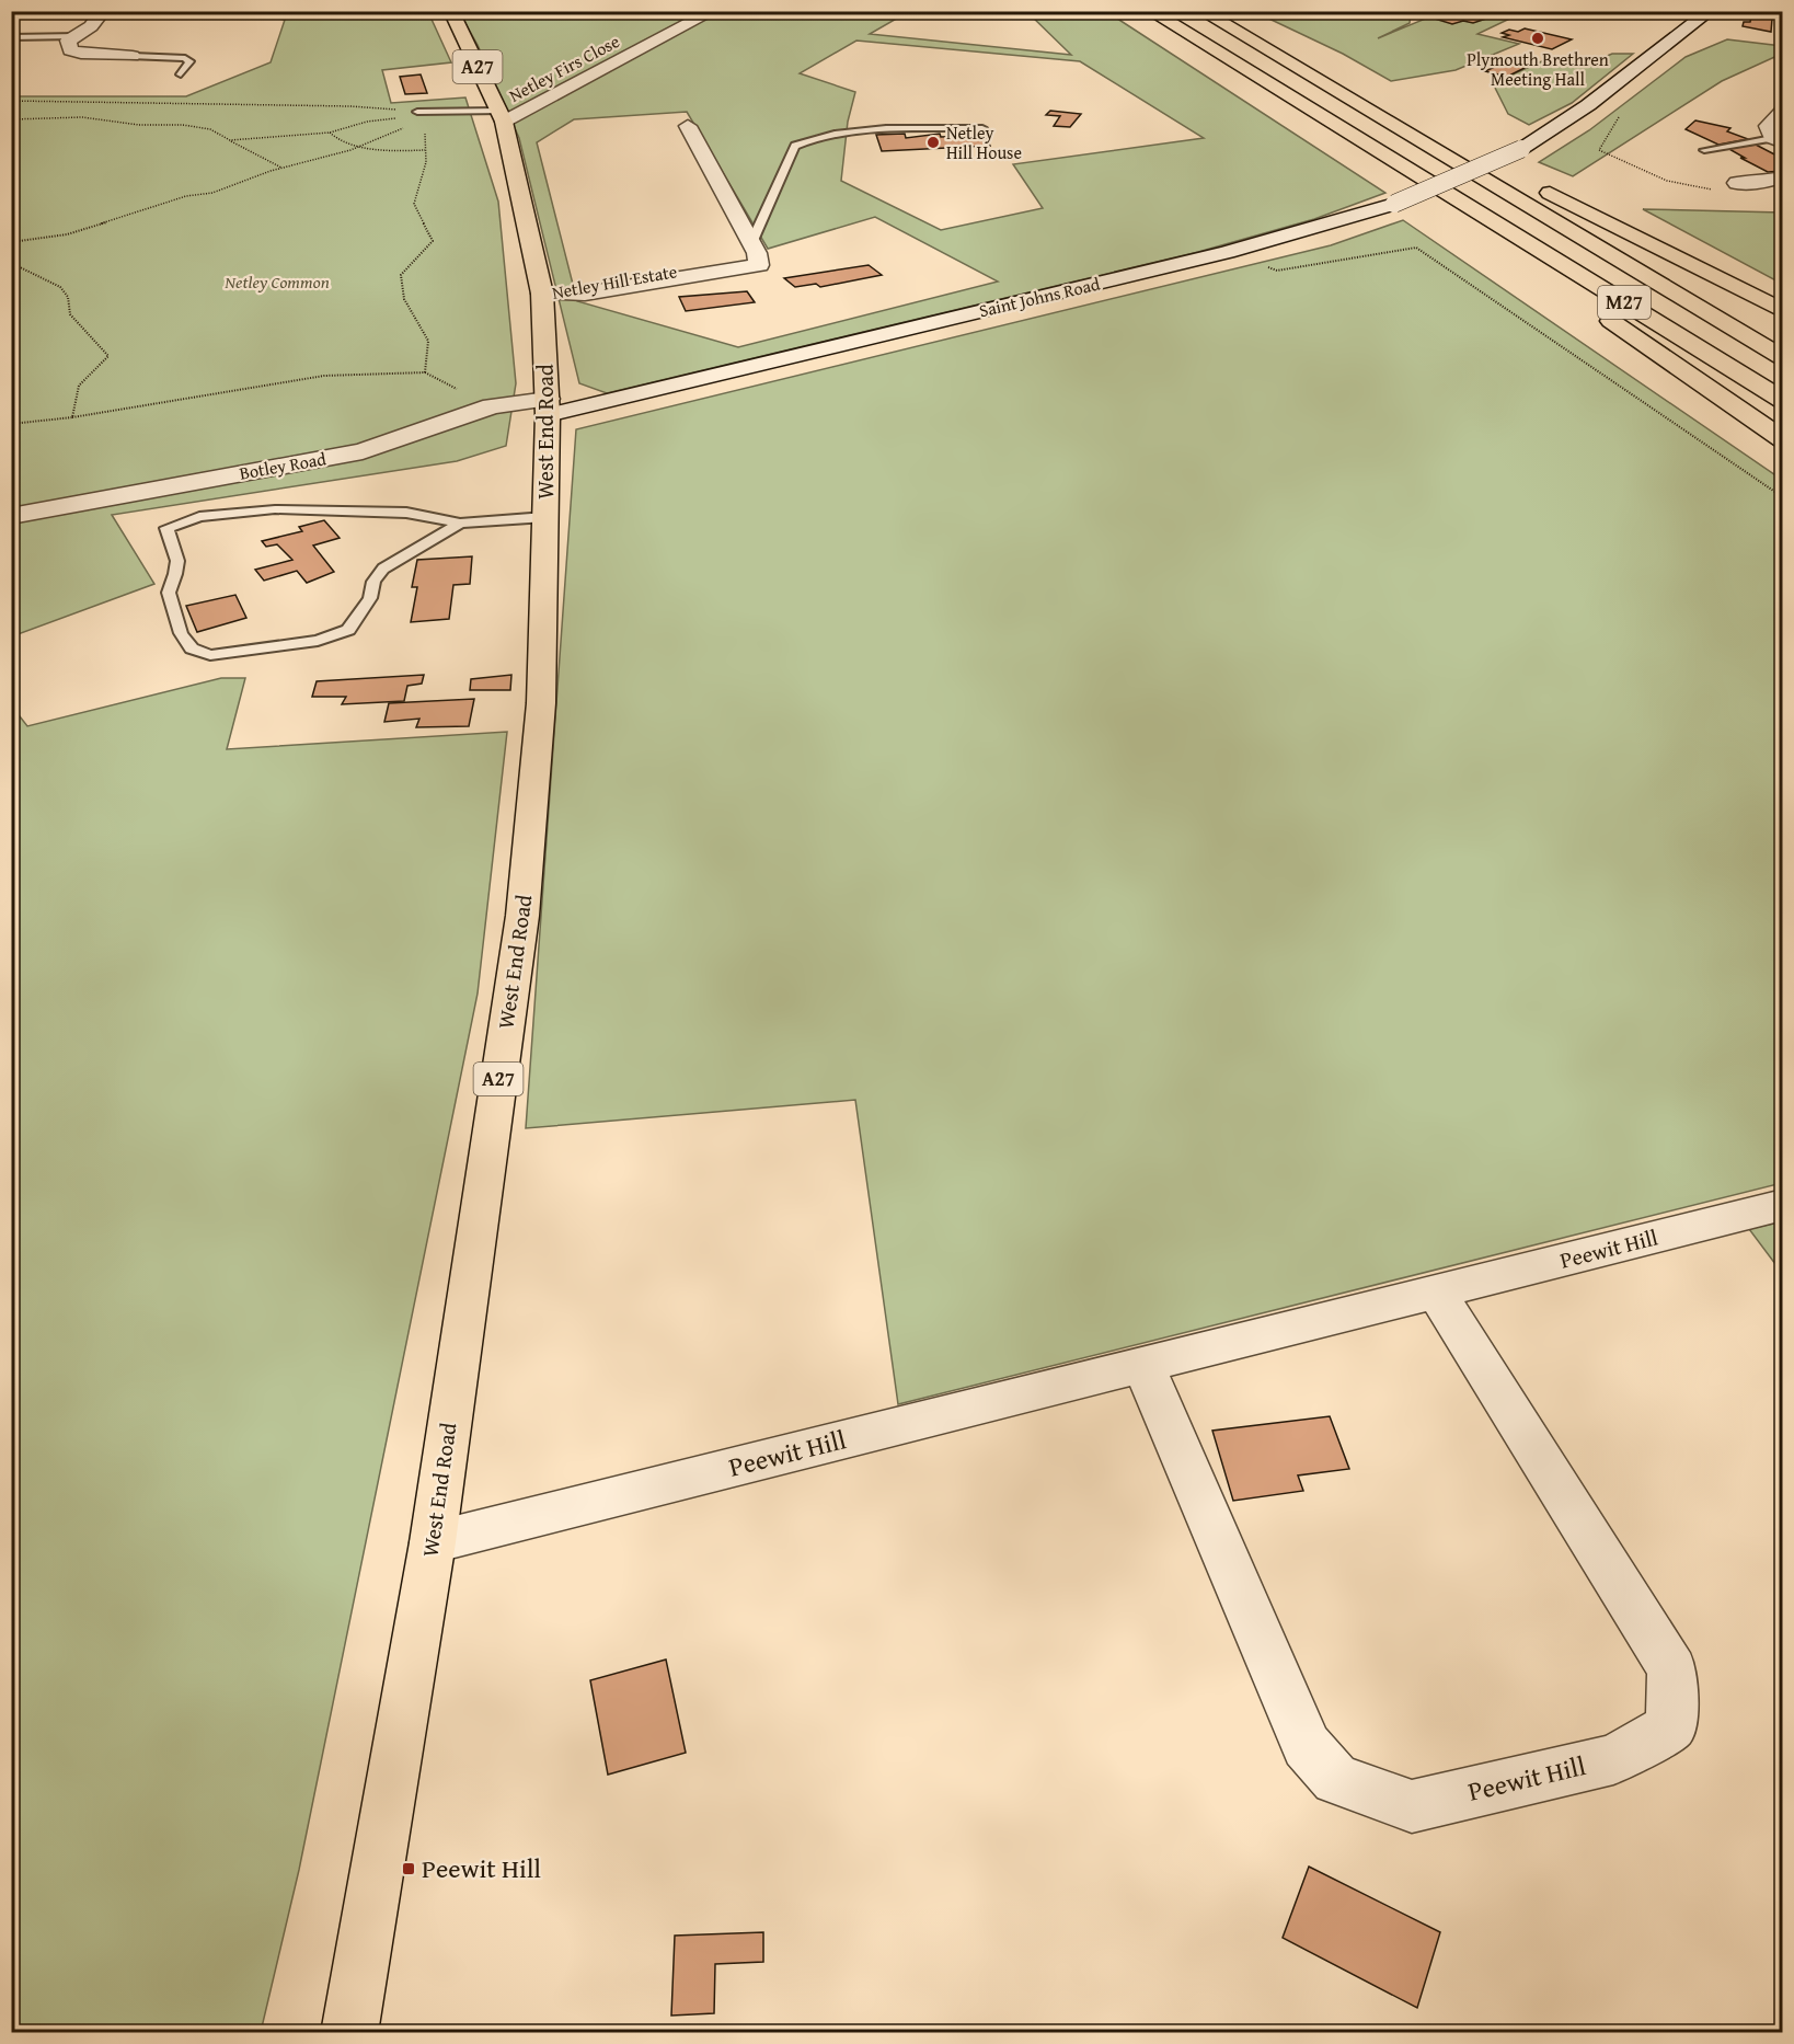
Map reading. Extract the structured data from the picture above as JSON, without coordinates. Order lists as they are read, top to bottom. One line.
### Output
{"streets":{"main road":["A27","M27","West End Road"],"street":["Netley Firs Close","Netley Hill Estate","Saint Johns Road","Botley Road","Peewit Hill"]},"crossings":[["A27","Netley Firs Close"],["A27","West End Road"],["Netley Firs Close","West End Road"],["Netley Hill Estate","West End Road"],["Saint Johns Road","West End Road"],["Saint Johns Road","Botley Road"],["West End Road","Botley Road"],["West End Road","Peewit Hill"]],"parks":["Netley Common"],"places":{"other":["Plymouth Brethren Meeting Hall","Netley Hill House"],"transit":["Peewit Hill"]}}
